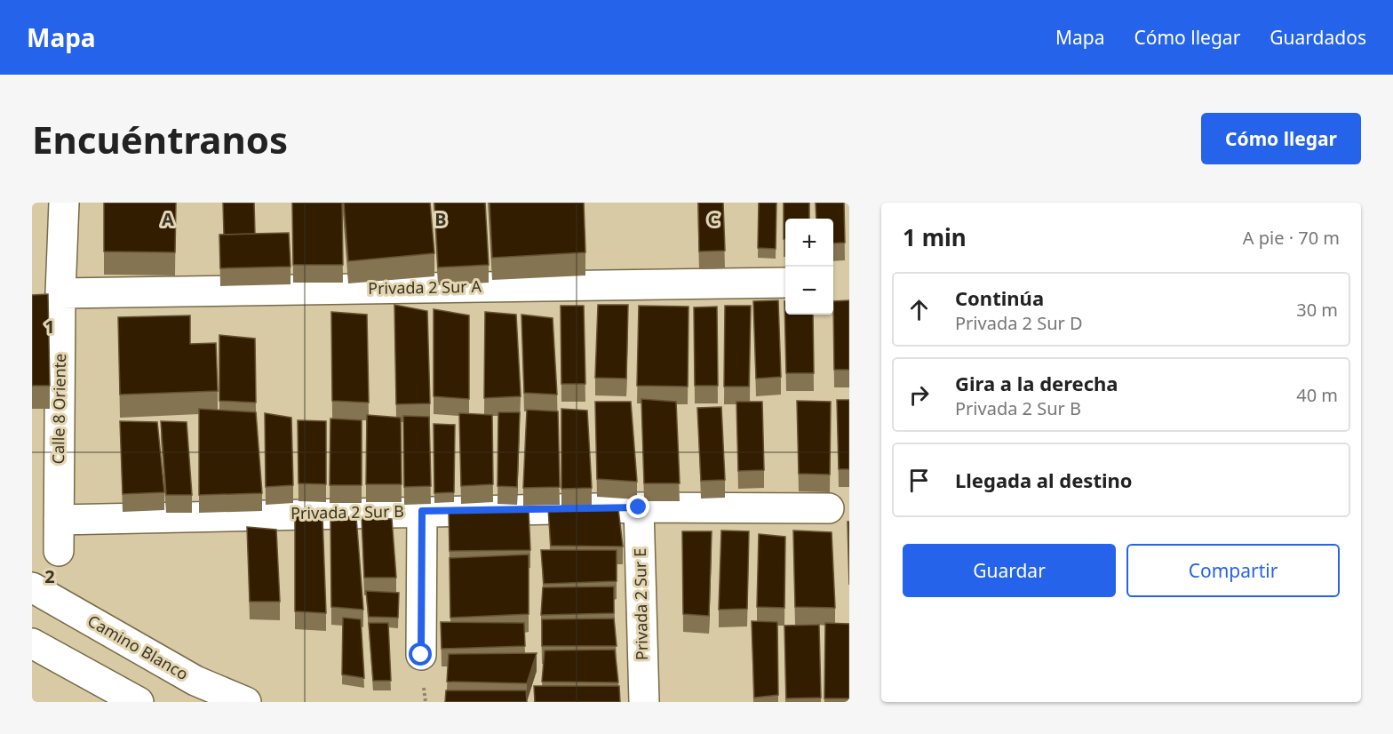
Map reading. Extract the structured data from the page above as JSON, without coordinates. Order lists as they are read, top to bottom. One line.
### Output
{"streets":{"street":["Privada 2 Sur A","Calle 8 Oriente","Privada 2 Sur B","Privada 2 Sur E","Camino Blanco"]},"crossings":[["Privada 2 Sur A","Calle 8 Oriente"],["Calle 8 Oriente","Privada 2 Sur B"],["Privada 2 Sur B","Privada 2 Sur E"]],"page":{"header":"Mapa","nav":["Mapa","Cómo llegar","Guardados"],"buttons":["Cómo llegar",["Guardar","Compartir"]],"title":"Encuéntranos","heading":["1 min","A pie · 70 m"],"map_buttons":["+","−"],"list":[["Continúa","Privada 2 Sur D","30 m"],["Gira a la derecha","Privada 2 Sur B","40 m"],"Llegada al destino"]},"grid":{"columns":["A","B","C"],"rows":["1","2"]}}
